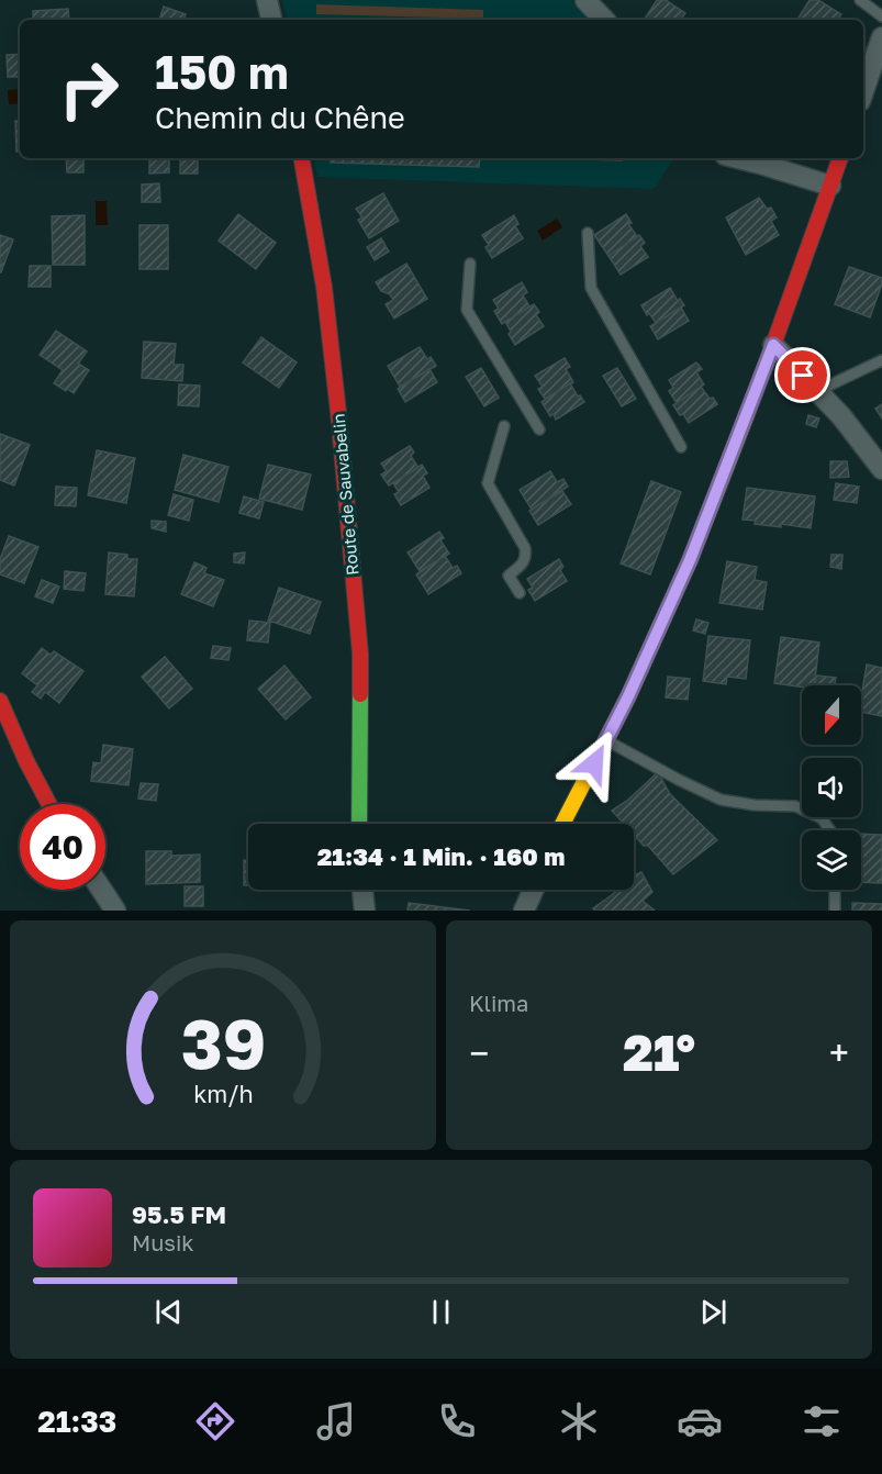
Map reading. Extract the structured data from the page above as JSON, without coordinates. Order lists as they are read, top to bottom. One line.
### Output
{"streets":{"street":["Route de Sauvabelin"]},"north":"bottom","page":{"turn":["150 m","Chemin du Chêne"],"limit":"40","trip":"21:34 · 1 Min. · 160 m","tile":"Klima","heat":["−","21°","+"],"song":["95.5 FM","Musik"],"tabs":"21:33","gauge":["39","km/h"]}}
